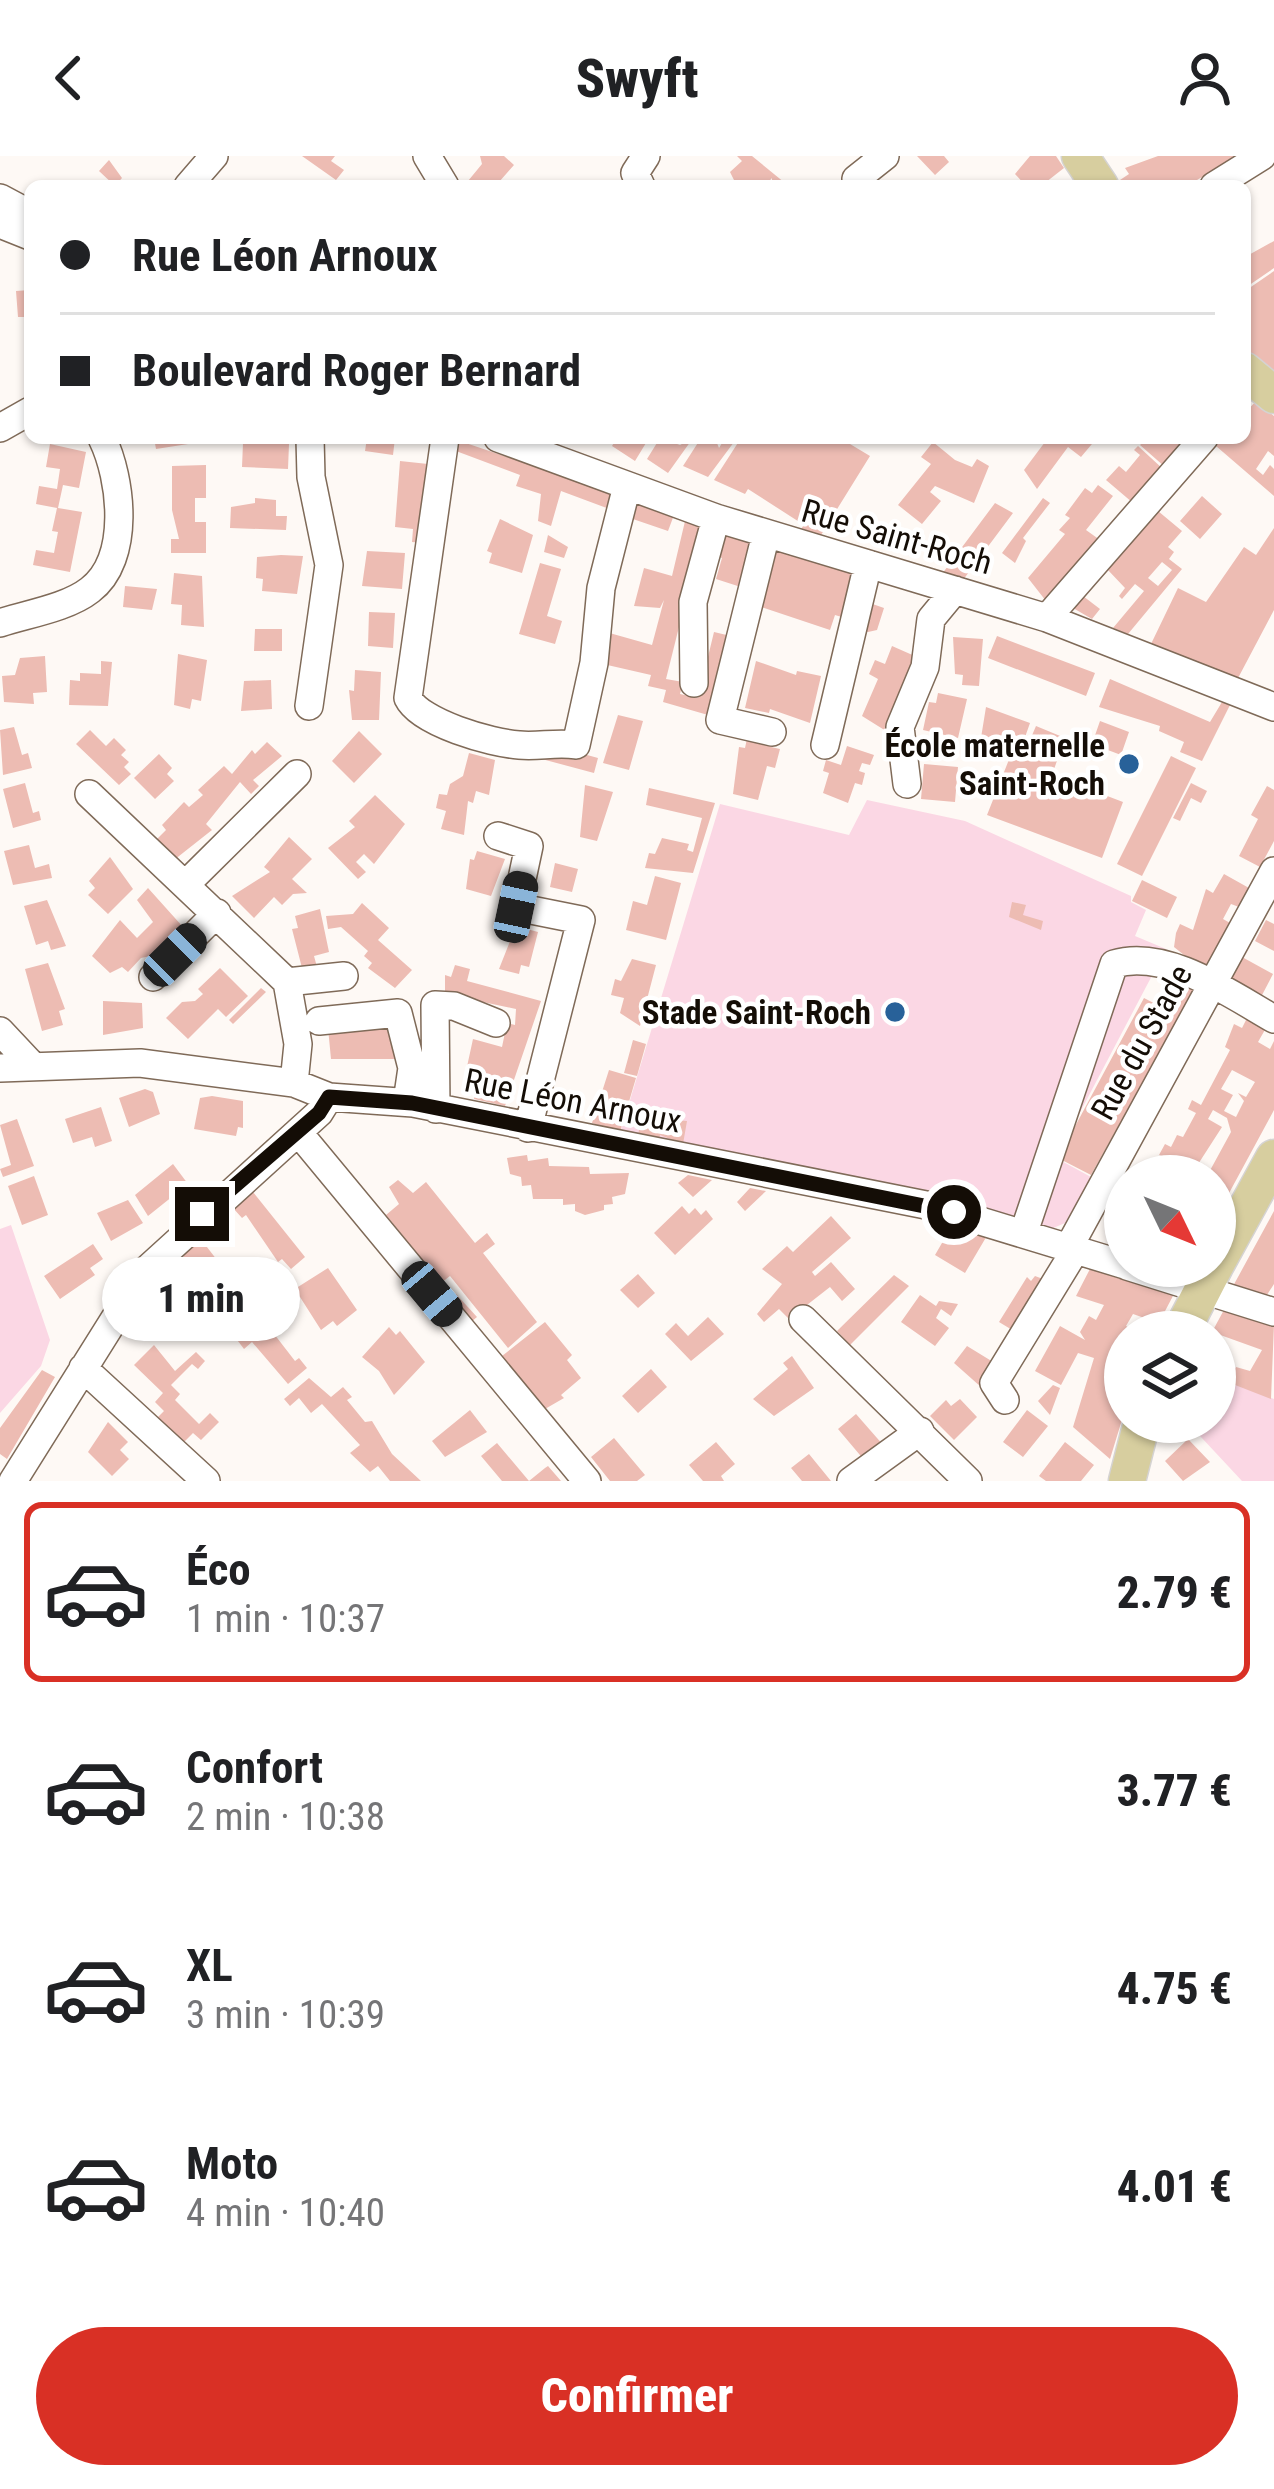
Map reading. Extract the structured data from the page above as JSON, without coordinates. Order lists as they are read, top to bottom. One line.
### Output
{"streets":{"street":["Rue Saint-Roch","Rue du Stade","Rue Léon Arnoux"]},"crossings":[["Rue du Stade","Rue Léon Arnoux"]],"places":["École maternelle Saint-Roch","Stade Saint-Roch"],"north":"bottom right","page":{"header":"Swyft","banner":["Rue Léon Arnoux","Boulevard Roger Bernard"],"bubble":"1 min","list":[{"name":"Éco","note":"1 min · 10:37","value":"2.79 €"},{"name":"Confort","note":"2 min · 10:38","value":"3.77 €"},{"name":"XL","note":"3 min · 10:39","value":"4.75 €"},{"name":"Moto","note":"4 min · 10:40","value":"4.01 €"}],"buttons":"Confirmer"}}
